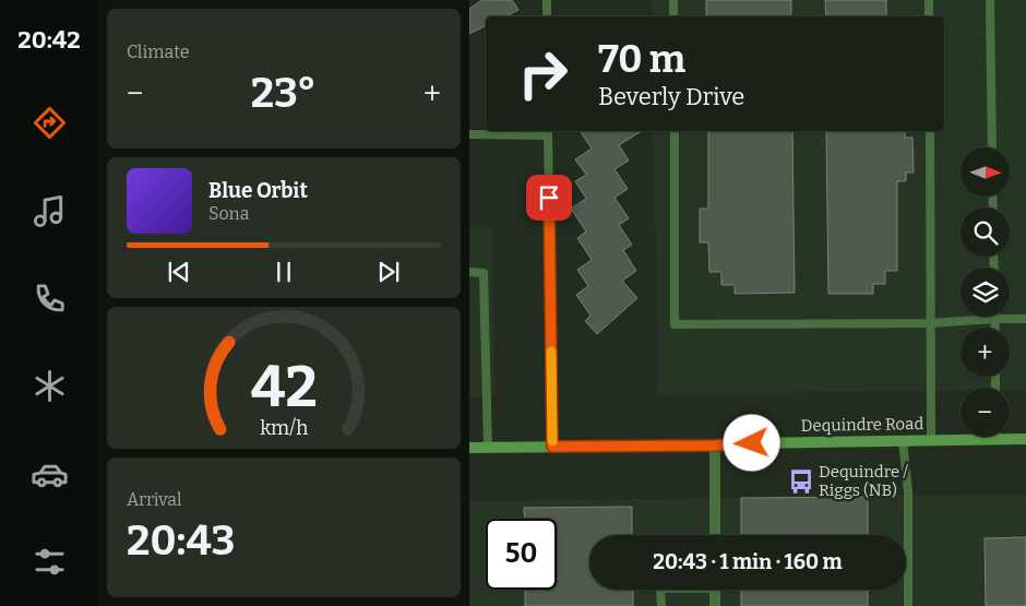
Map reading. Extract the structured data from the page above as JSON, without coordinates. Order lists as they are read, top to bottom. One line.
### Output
{"streets":{"main road":["Dequindre Road"]},"places":{"bus stop":["Dequindre / Riggs (NB)"]},"north":"right","page":{"tabs":"20:42","tile":["Climate",["Arrival","20:43"]],"turn":["70 m","Beverly Drive"],"heat":["−","23°","+"],"map_buttons":["+","−"],"song":["Blue Orbit","Sona"],"limit":"50","trip":"20:43 · 1 min · 160 m","gauge":["42","km/h"]}}
